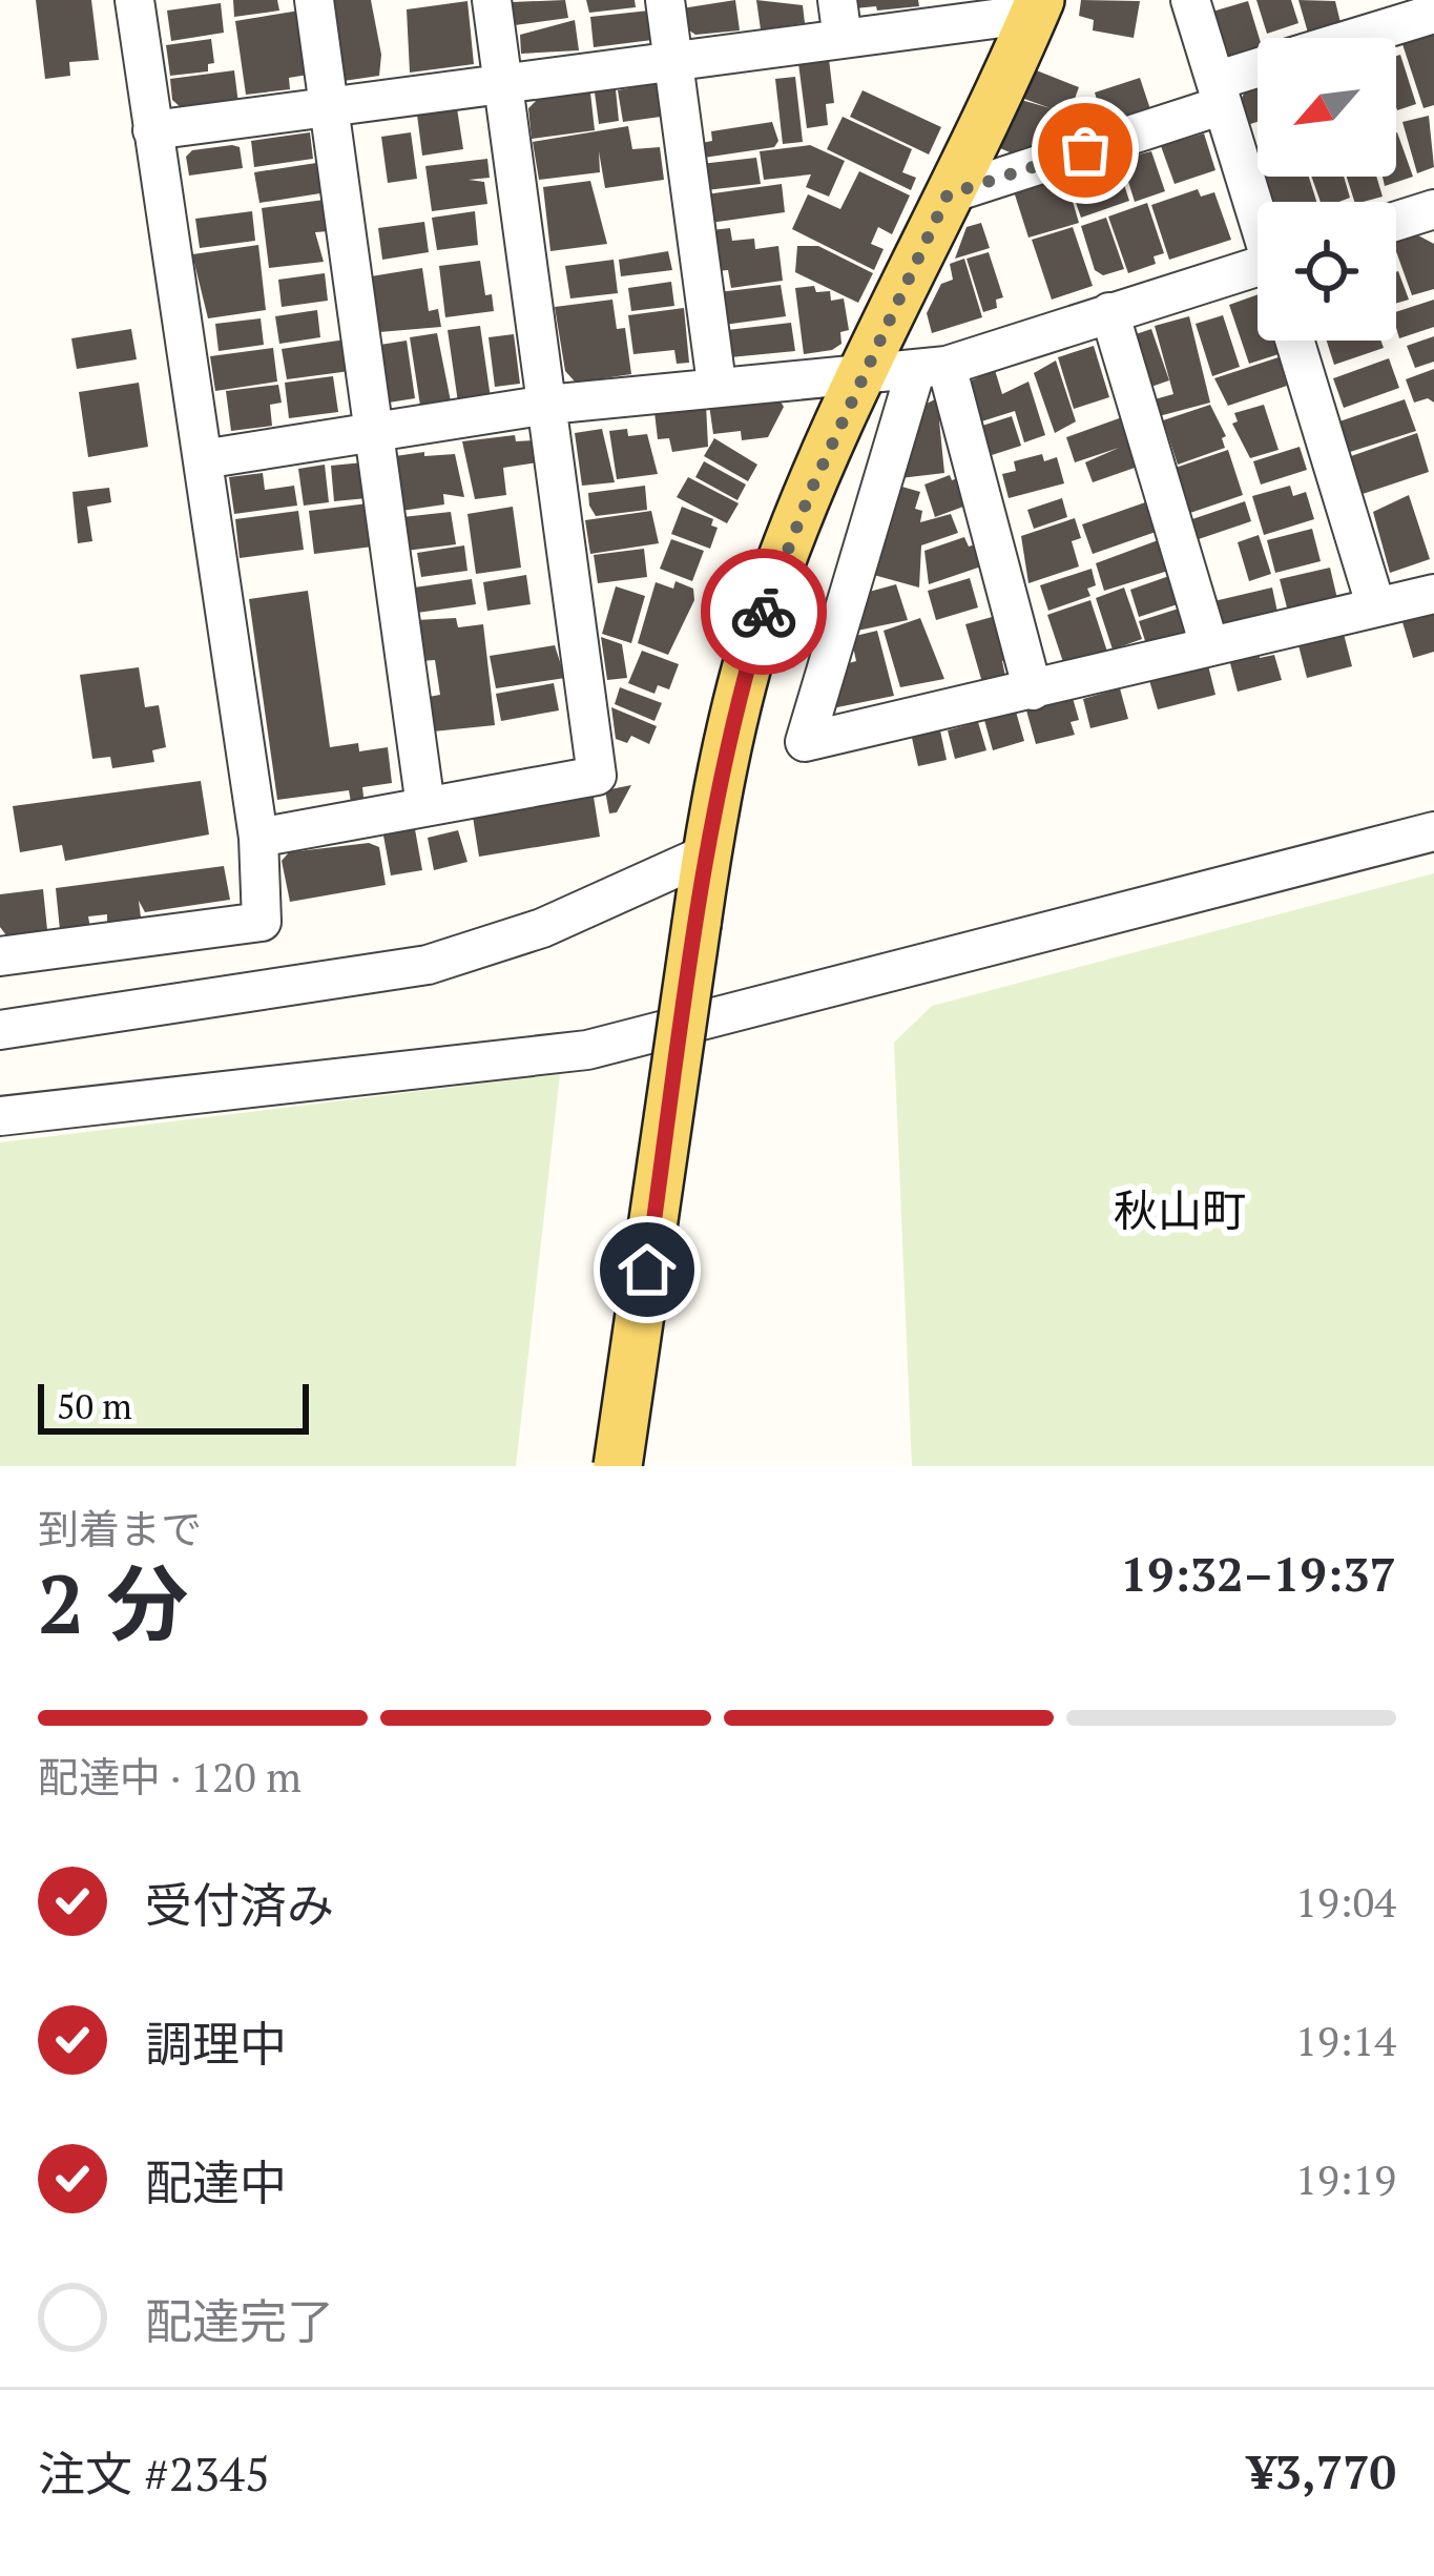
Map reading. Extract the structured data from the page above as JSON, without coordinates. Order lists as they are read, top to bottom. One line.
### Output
{"districts":["秋山町"],"scale_bar":"50 m","north":"bottom left","page":{"scale":"50 m","heading":["2 分","到着まで","19:32–19:37"],"panel":["注文 #2345","¥3,770"],"bar":"配達中 · 120 m","list":[["受付済み","19:04"],["調理中","19:14"],["配達中","19:19"],"配達完了"]}}
